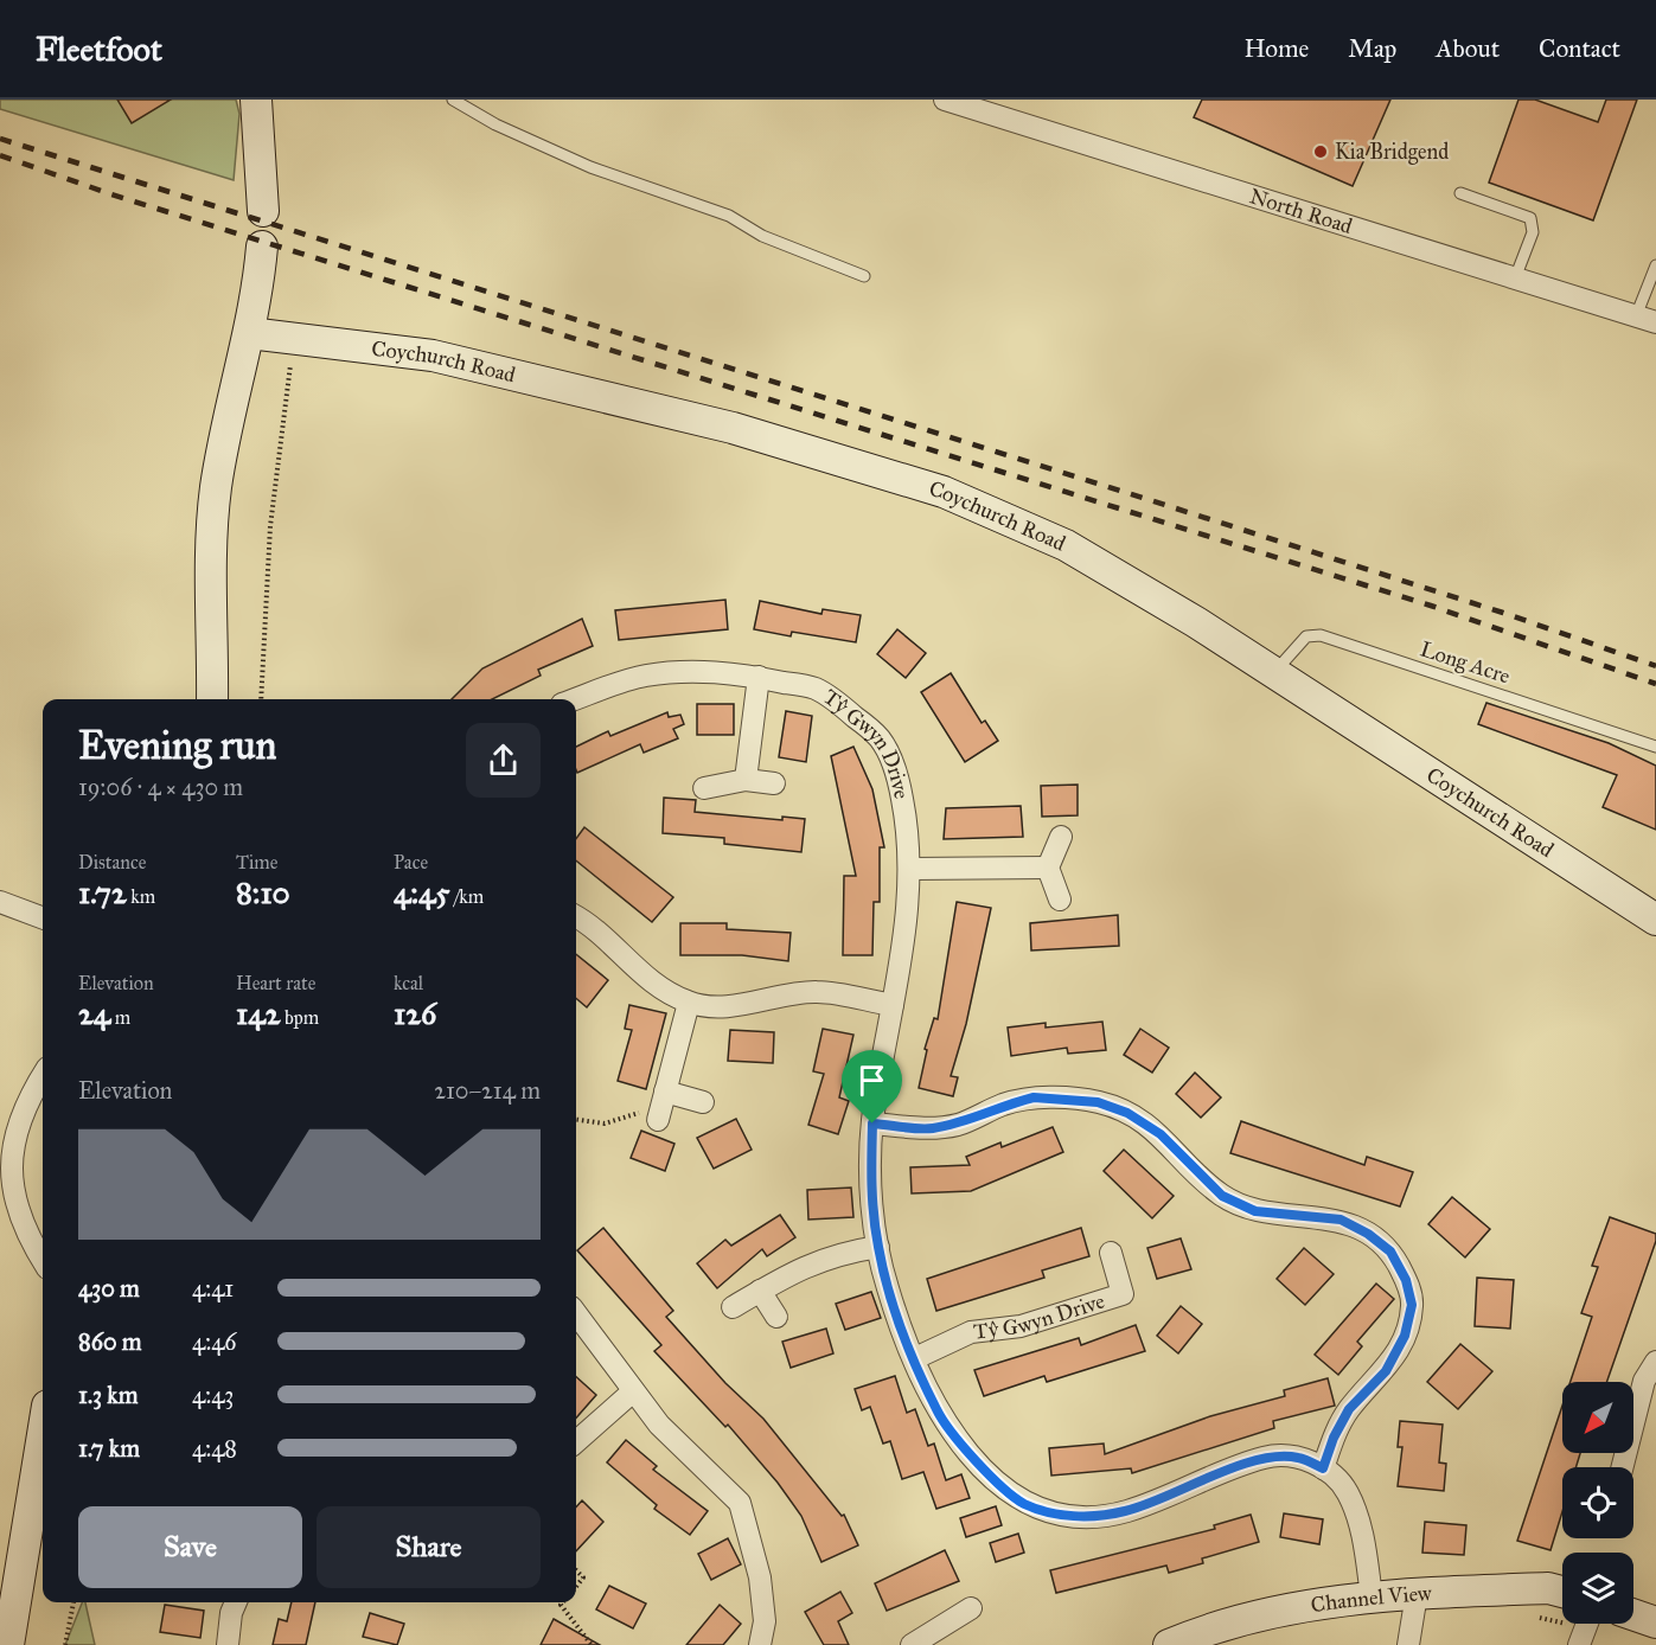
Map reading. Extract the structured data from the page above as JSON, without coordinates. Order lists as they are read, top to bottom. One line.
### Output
{"streets":{"main road":["Coychurch Road","Channel View"],"street":["North Road","Tŷ Gwyn Drive"],"lane":["Long Acre"]},"crossings":[["Coychurch Road","Long Acre"],["Tŷ Gwyn Drive","Channel View"]],"places":["Kia Bridgend"],"north":"bottom left","page":{"header":"Fleetfoot","nav":["Home","Map","About","Contact"],"heading":["Evening run","19:06 · 4 × 430 m"],"stats":[["Distance","1.72 km"],["Time","8:10"],["Pace","4:45 /km"],["Elevation","24 m"],["Heart rate","142 bpm"],["kcal","126"]],"chart":["Elevation","210–214 m"],"list":[{"name":"430 m","note":"4:41"},{"name":"860 m","note":"4:46"},{"name":"1.3 km","note":"4:43"},{"name":"1.7 km","note":"4:48"}],"buttons":["Save","Share"]}}
